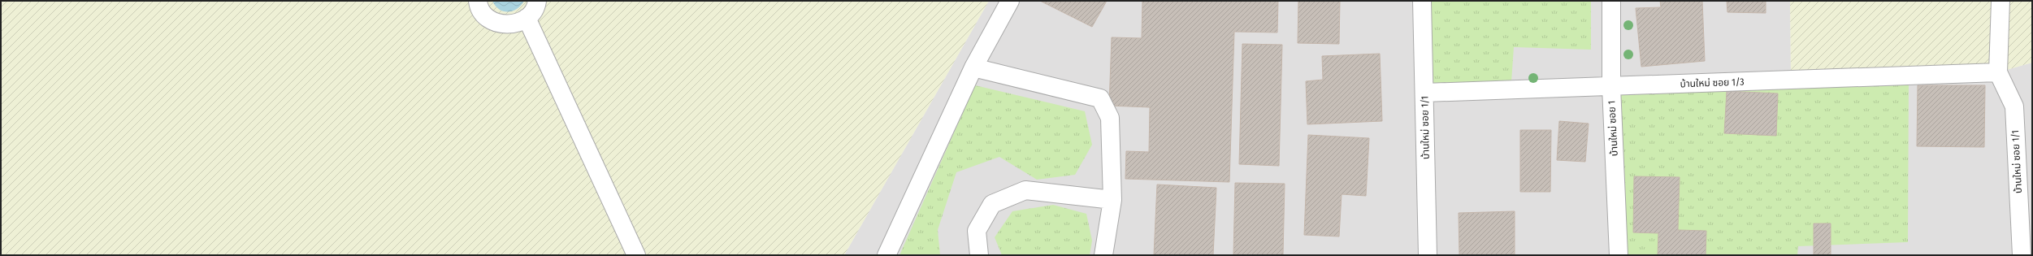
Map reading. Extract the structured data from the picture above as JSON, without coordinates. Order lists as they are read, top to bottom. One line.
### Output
{"streets":{"street":["บ้านใหม่ ซอย 1/3","บ้านใหม่ ซอย 1/1","บ้านใหม่ ซอย 1"]},"crossings":[["บ้านใหม่ ซอย 1/3","บ้านใหม่ ซอย 1/1"],["บ้านใหม่ ซอย 1/3","บ้านใหม่ ซอย 1"]]}
